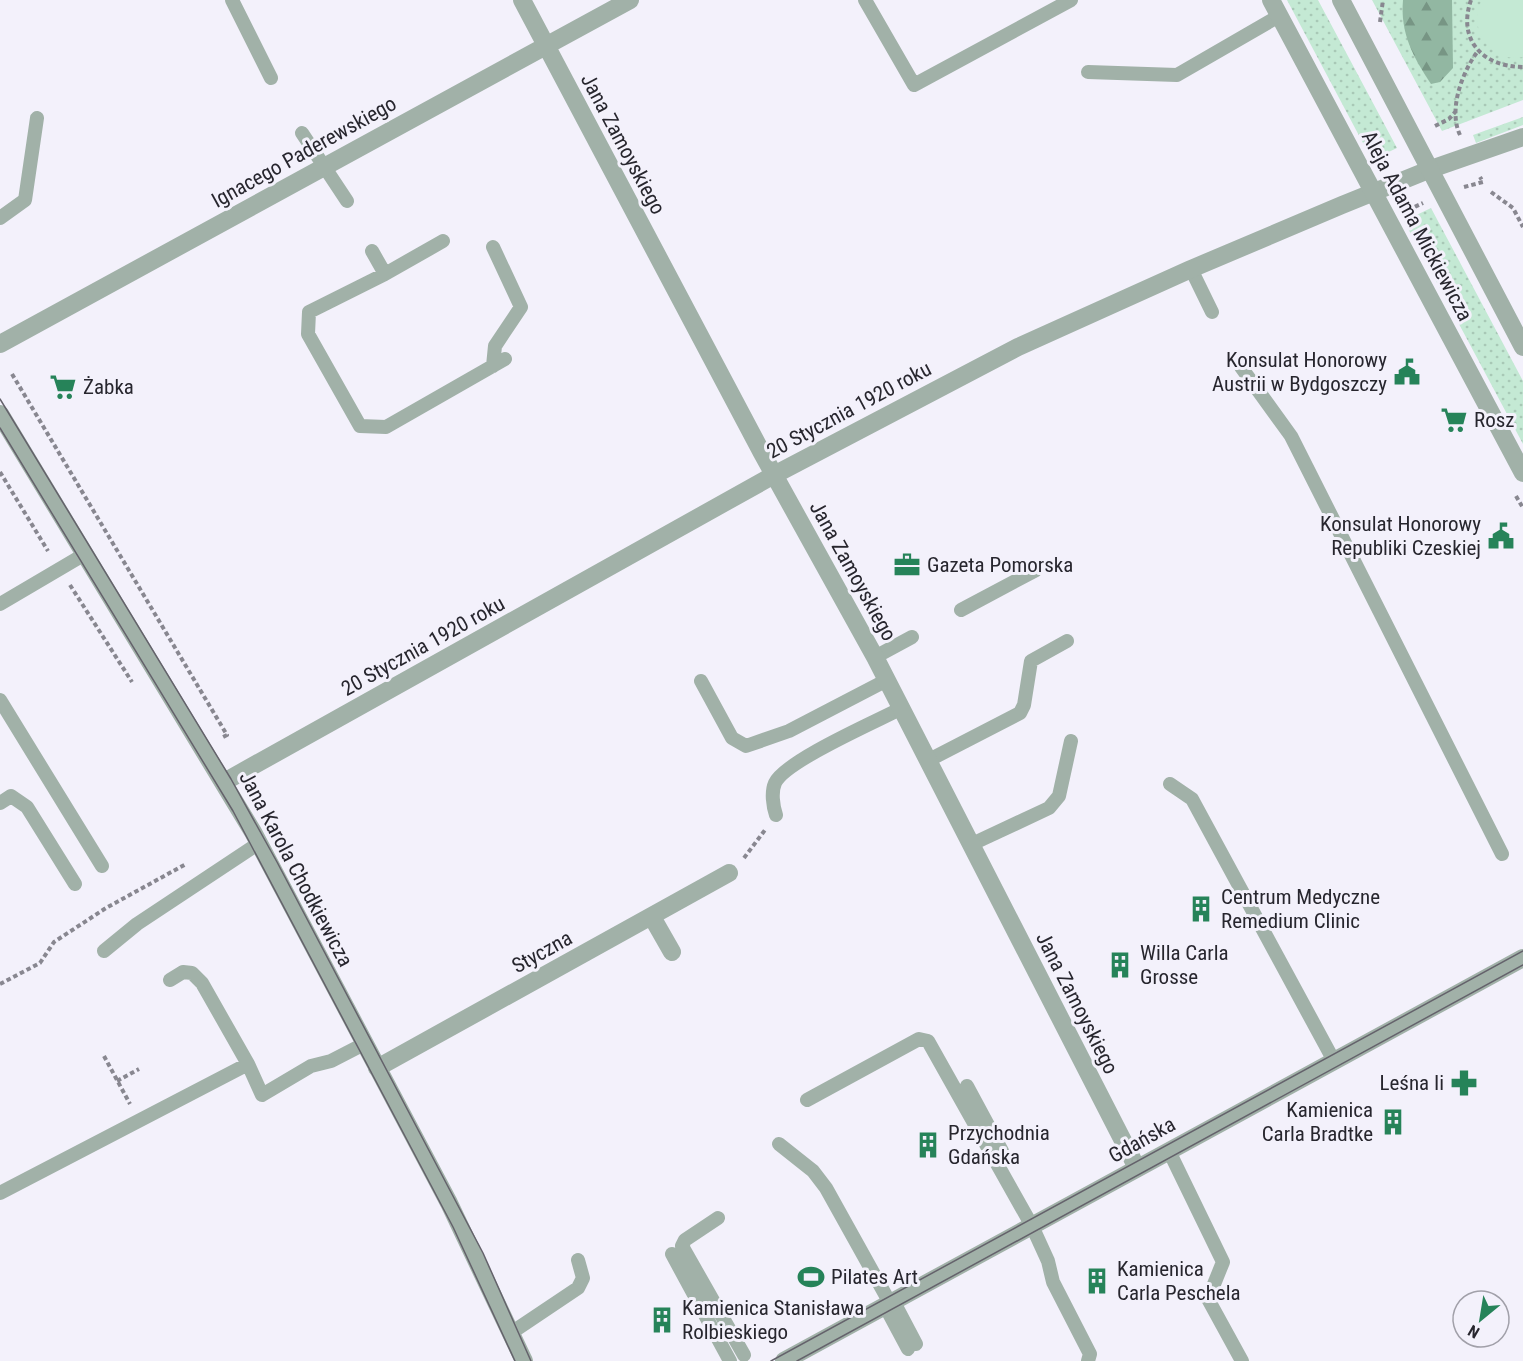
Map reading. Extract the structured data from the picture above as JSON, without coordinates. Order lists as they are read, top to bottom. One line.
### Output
{"streets":{"street":["Jana Zamoyskiego","Ignacego Paderewskiego","Aleja Adama Mickiewicza","20 Stycznia 1920 roku","Jana Karola Chodkiewicza","Styczna","Gdańska"]},"crossings":[["Jana Zamoyskiego","Ignacego Paderewskiego"],["Jana Zamoyskiego","20 Stycznia 1920 roku"],["Jana Zamoyskiego","Gdańska"],["Aleja Adama Mickiewicza","20 Stycznia 1920 roku"],["20 Stycznia 1920 roku","Jana Karola Chodkiewicza"],["Jana Karola Chodkiewicza","Styczna"]],"places":{"public building":["Konsulat Honorowy Austrii w Bydgoszczy","Konsulat Honorowy Republiki Czeskiej"],"supermarket":["Żabka","Rosz"],"office":["Gazeta Pomorska"],"building":["Centrum Medyczne Remedium Clinic","Willa Carla Grosse","Kamienica Carla Bradtke","Przychodnia Gdańska","Kamienica Carla Peschela","Kamienica Stanisława Rolbieskiego"],"pharmacy":["Leśna Ii"],"sports":["Pilates Art"]},"north":"bottom left"}
